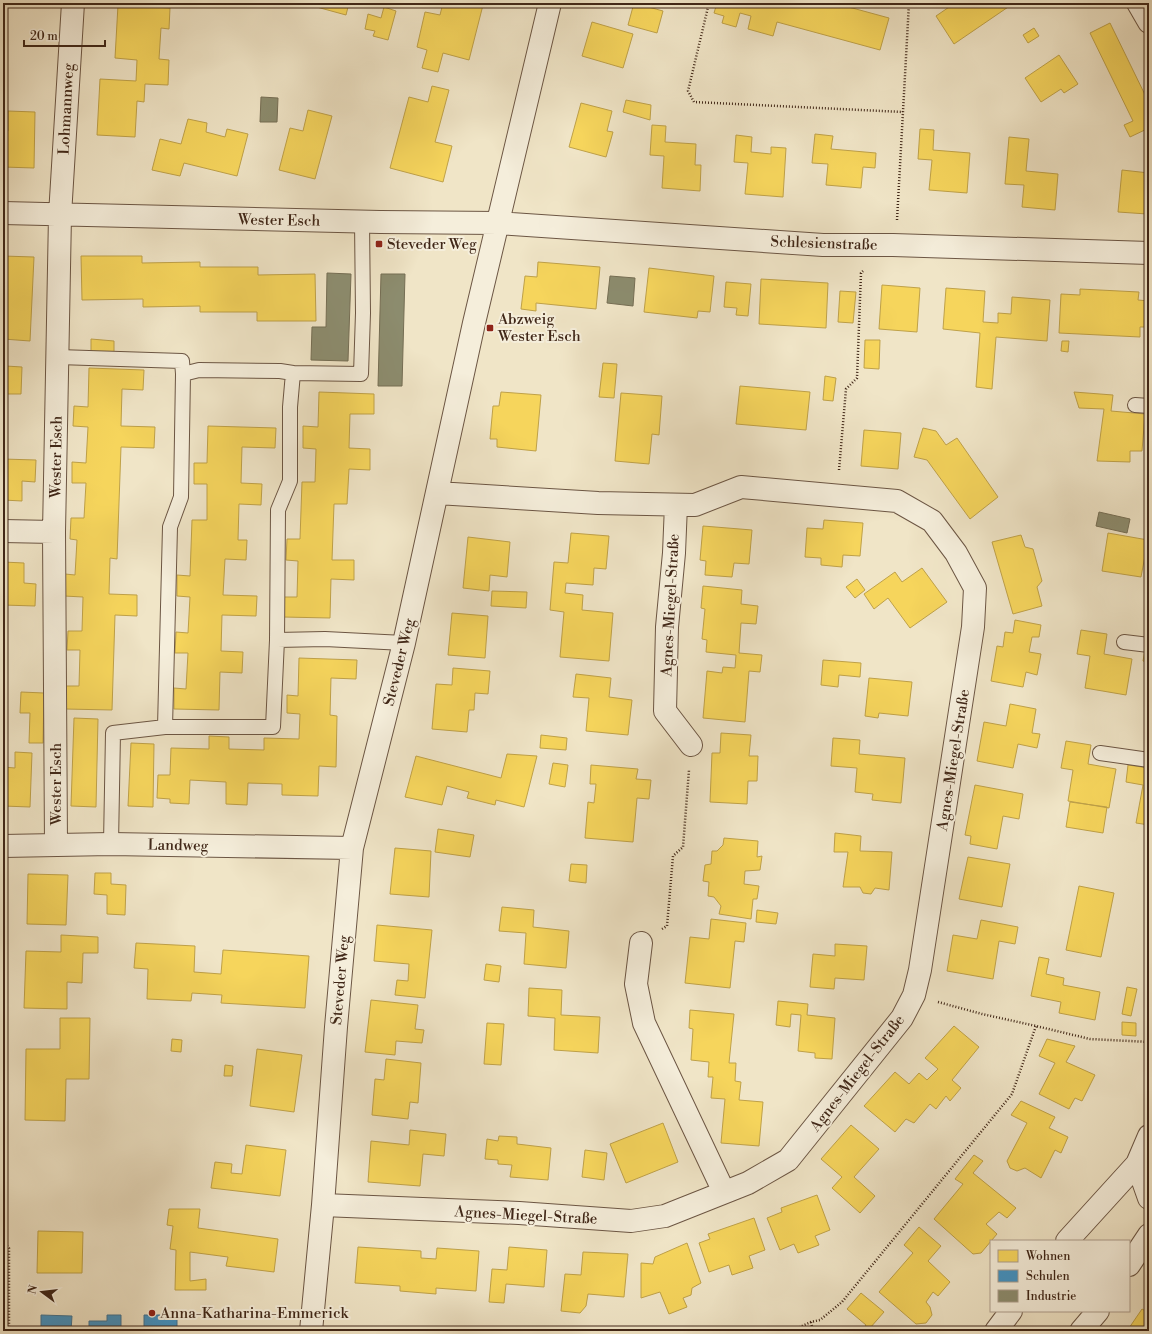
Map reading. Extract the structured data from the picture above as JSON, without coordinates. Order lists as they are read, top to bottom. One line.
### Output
{"streets":{"street":["Lohmannweg","Wester Esch","Schlesienstraße","Agnes-Miegel-Straße","Steveder Weg","Landweg"]},"crossings":[["Lohmannweg","Wester Esch"],["Wester Esch","Schlesienstraße"],["Wester Esch","Steveder Weg"],["Wester Esch","Landweg"],["Schlesienstraße","Steveder Weg"],["Agnes-Miegel-Straße","Steveder Weg"],["Steveder Weg","Landweg"]],"places":{"transit":["Steveder Weg","Abzweig Wester Esch"],"other":["Anna-Katharina-Emmerick"]},"legend":["Wohnen","Schulen","Industrie"],"scale_bar":"20 m","north":"left"}
